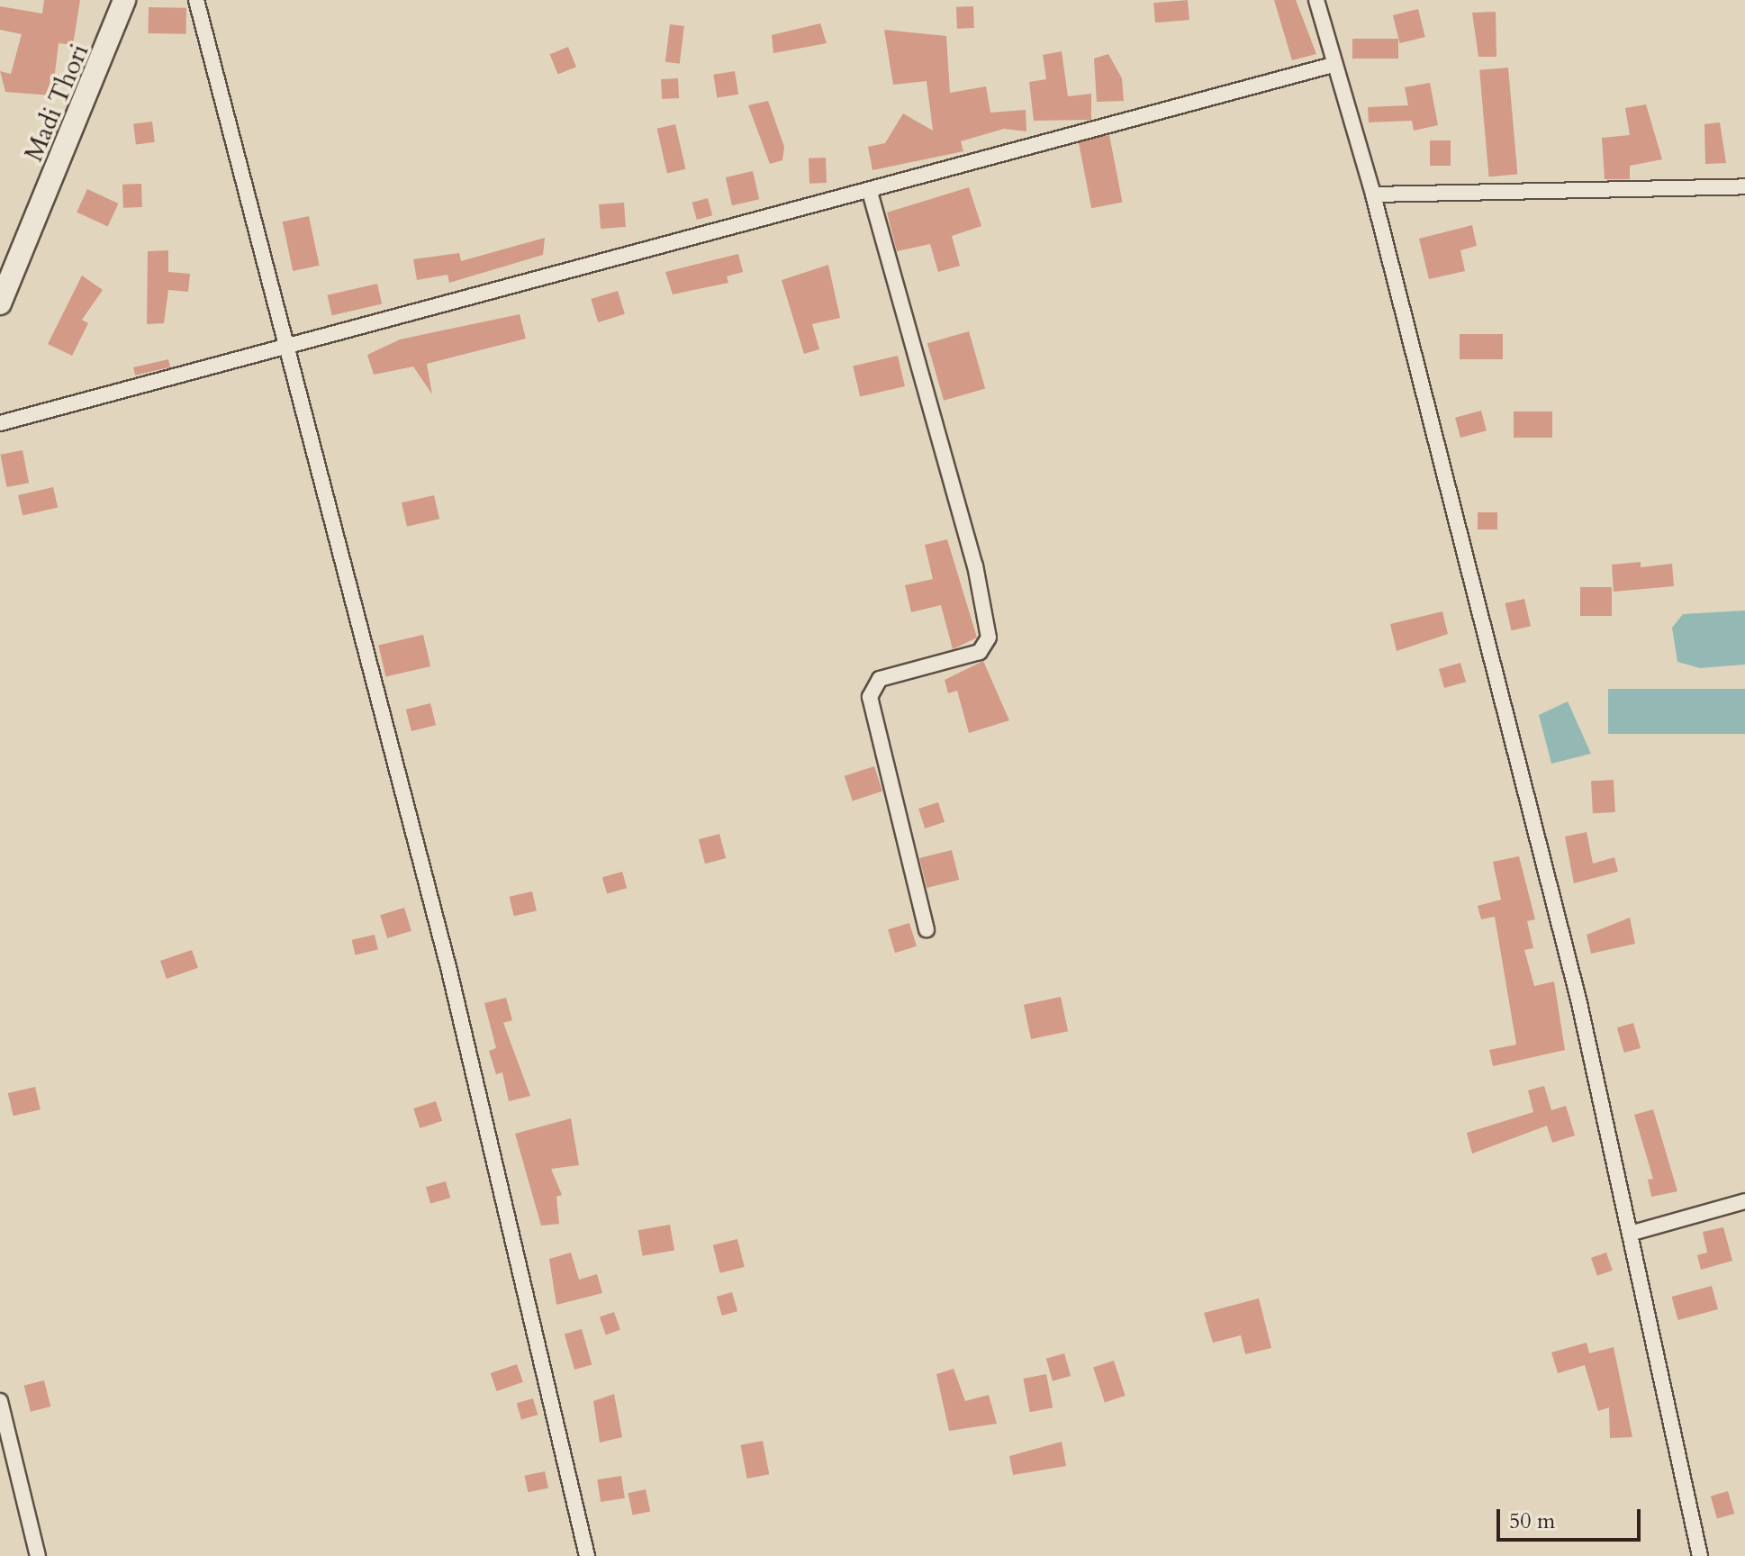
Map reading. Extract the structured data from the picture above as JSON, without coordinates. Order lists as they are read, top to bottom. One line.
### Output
{"streets":{"main road":["Madi Thori"]},"scale_bar":"50 m"}
